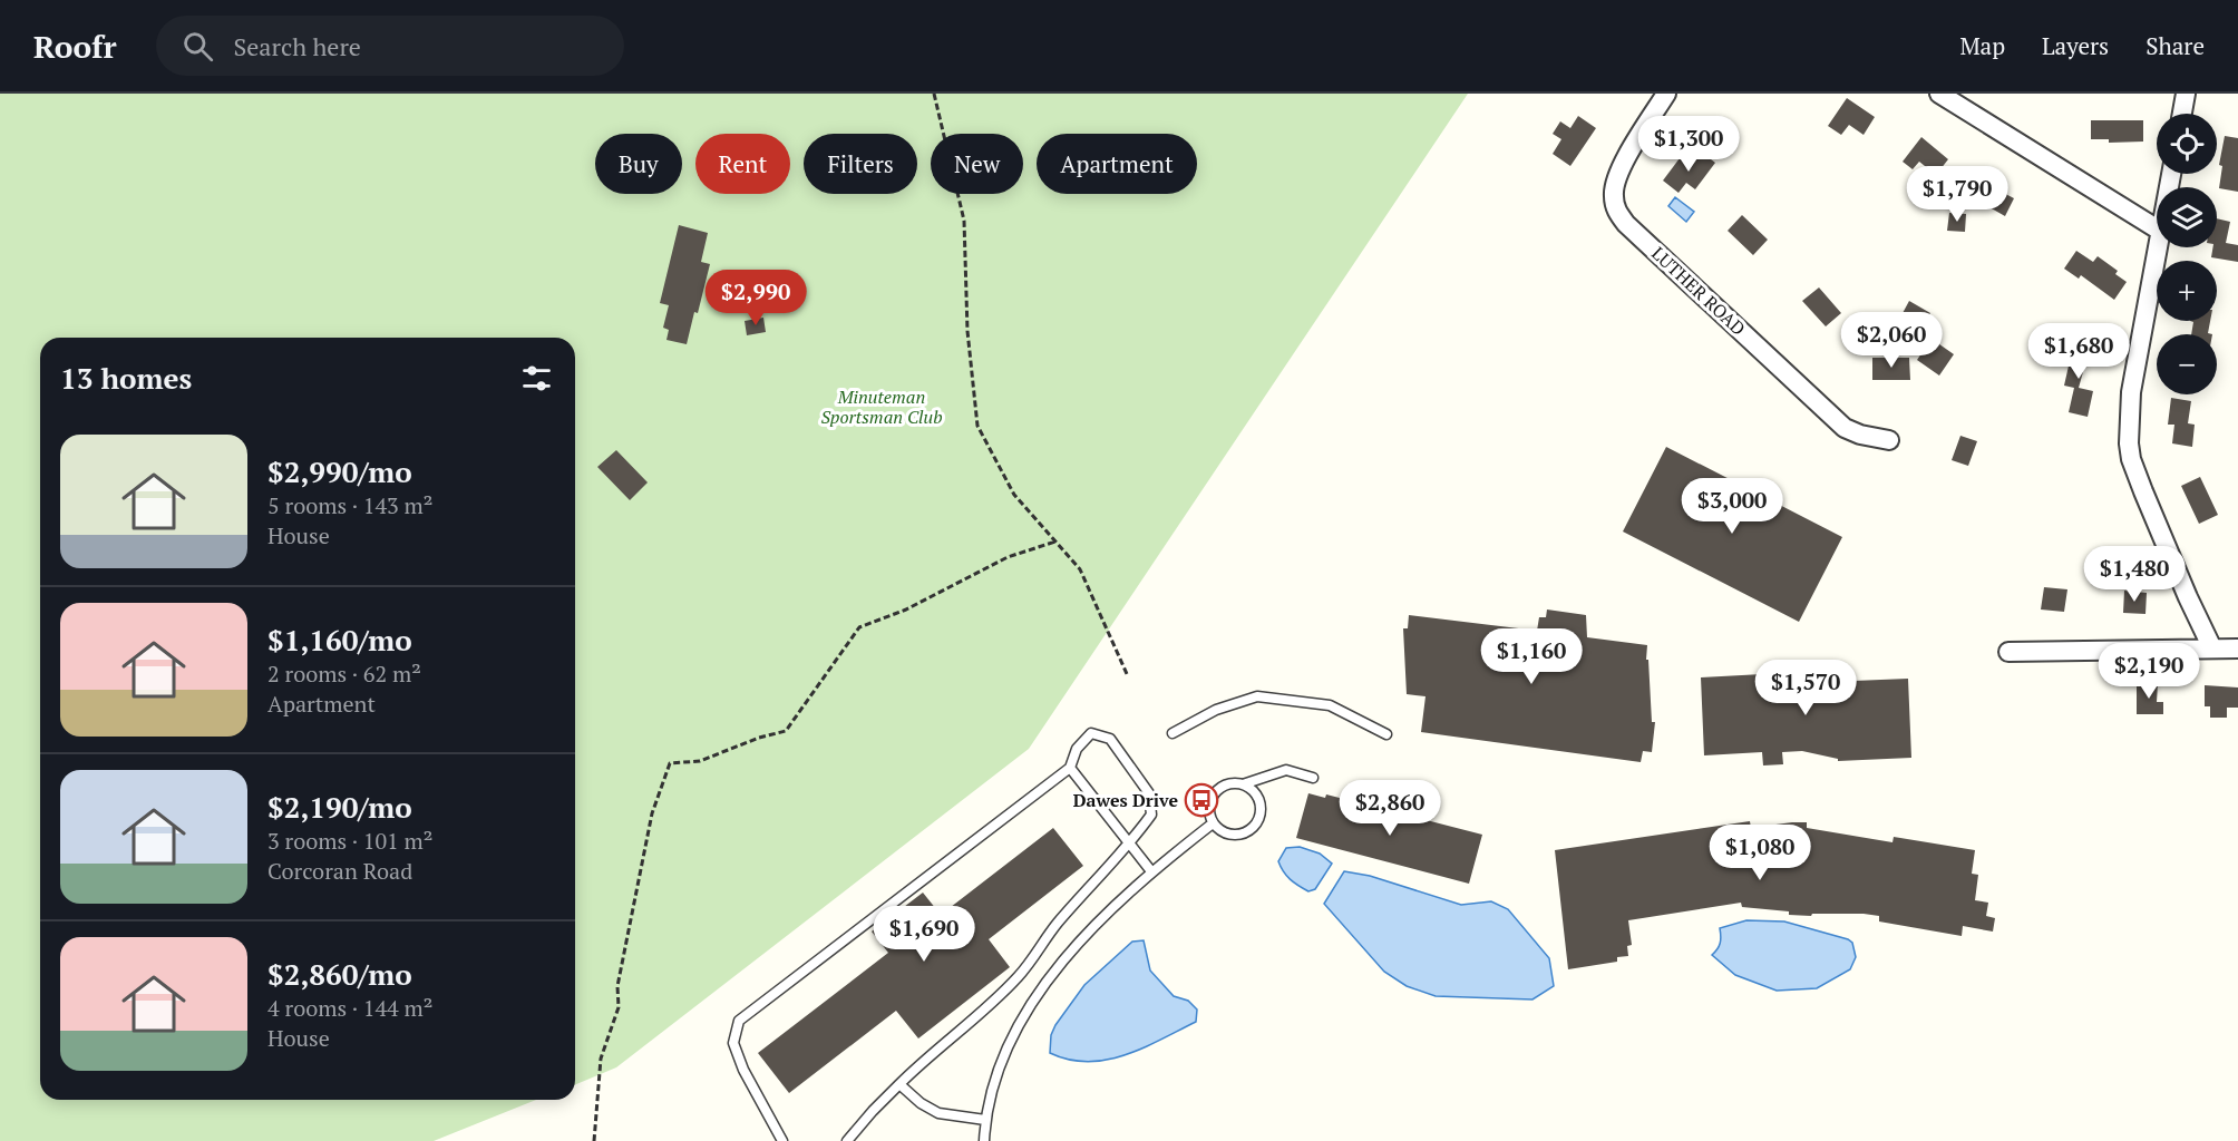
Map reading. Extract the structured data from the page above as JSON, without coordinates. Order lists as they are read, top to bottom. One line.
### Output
{"streets":{"street":["LUTHER ROAD"]},"parks":["Minuteman Sportsman Club"],"places":{"bus stop":["Dawes Drive"]},"page":{"header":"Roofr","search":"Search here","nav":["Map","Layers","Share"],"map_buttons":["+","−"],"price":["$1,300","$1,790","$2,990","$2,060","$1,680","$3,000","$1,480","$1,160","$2,190","$1,570","$2,860","$1,080","$1,690"],"chip":["Buy","Rent","Filters","New","Apartment"],"heading":"13 homes","list":[{"name":"$2,990/mo","note":"5 rooms · 143 m² · House"},{"name":"$1,160/mo","note":"2 rooms · 62 m² · Apartment"},{"name":"$2,190/mo","note":"3 rooms · 101 m² · Corcoran Road"},{"name":"$2,860/mo","note":"4 rooms · 144 m² · House"}]}}
